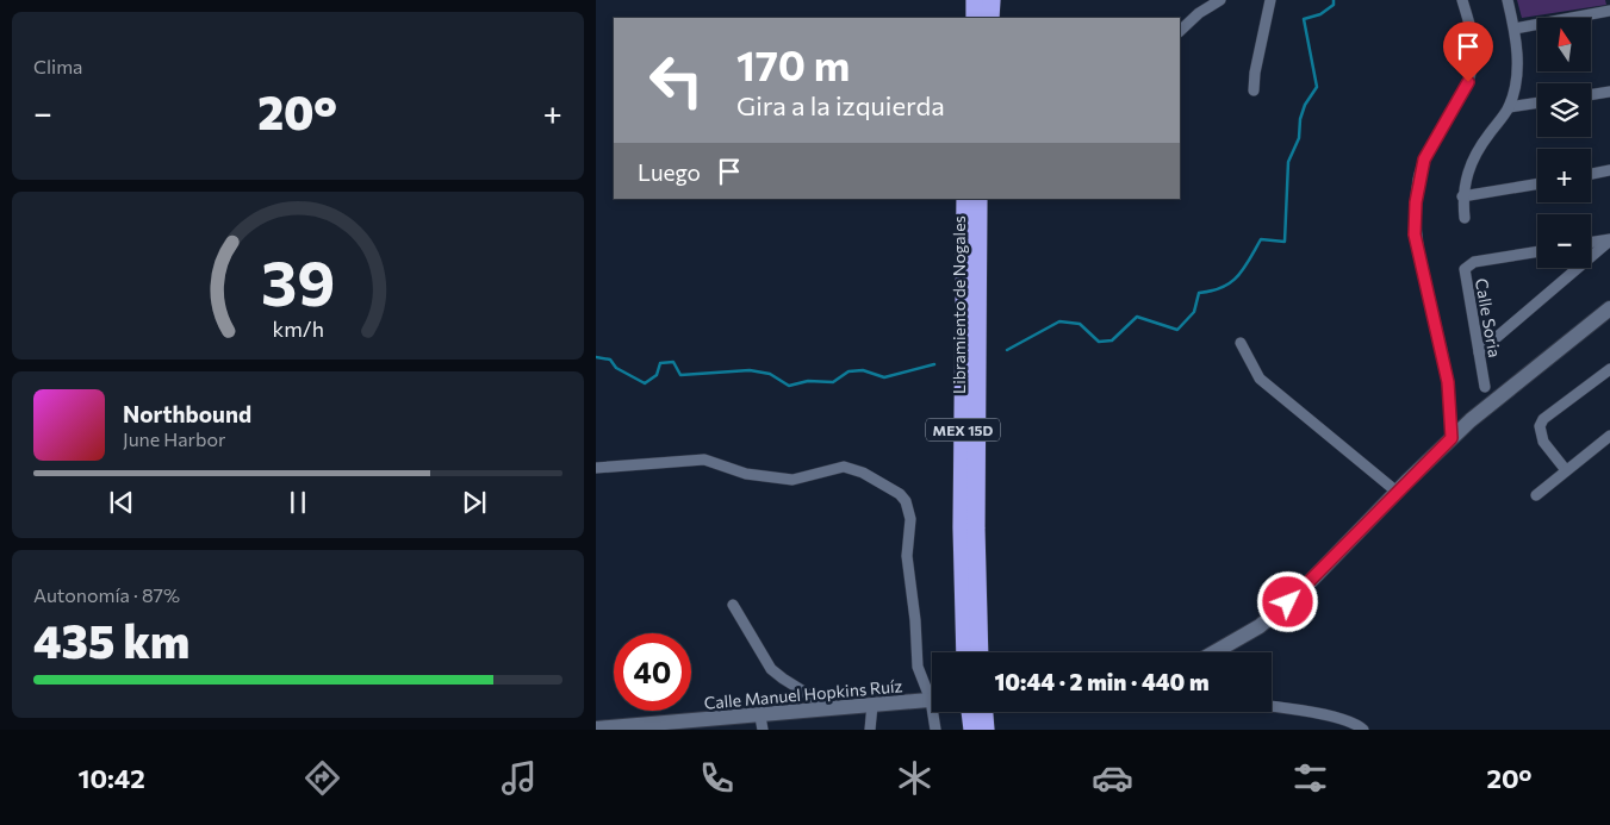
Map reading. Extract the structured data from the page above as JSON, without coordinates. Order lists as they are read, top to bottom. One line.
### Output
{"streets":{"highway":["Libramiento de Nogales","MEX 15D"],"street":["Calle Soria","Calle Manuel Hopkins Ruíz"]},"north":"top","page":{"tile":["Clima",["Autonomía · 87%","435 km"]],"map_buttons":["+","−"],"turn":["170 m","Gira a la izquierda"],"heat":["−","20°","+"],"then":"Luego","song":["Northbound","June Harbor"],"limit":"40","trip":"10:44 · 2 min · 440 m","tabs":["10:42","20°"],"gauge":["39","km/h"]}}
